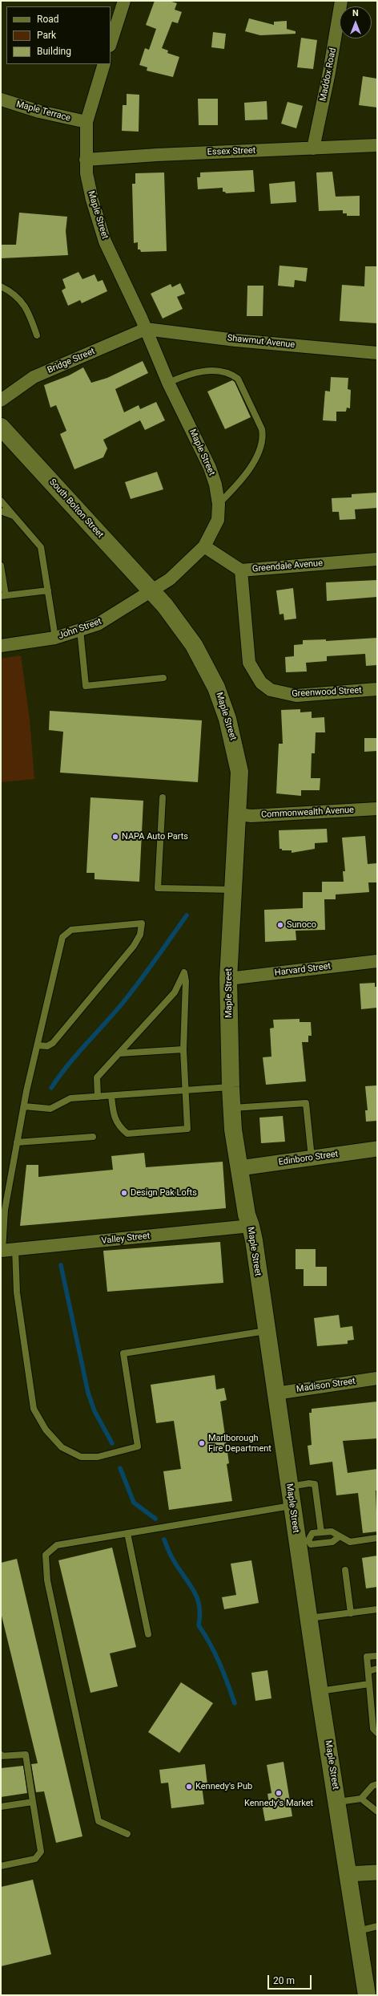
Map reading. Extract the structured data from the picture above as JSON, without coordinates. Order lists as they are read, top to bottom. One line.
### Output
{"streets":{"main road":["Maple Street","South Bolton Street"],"street":["Maddox Road","Maple Terrace","Essex Street","Shawmut Avenue","Bridge Street","Greendale Avenue","John Street","Greenwood Street","Commonwealth Avenue","Harvard Street","Edinboro Street","Valley Street","Madison Street"]},"crossings":[["Maddox Road","Essex Street"],["Maple Terrace","Maple Street"],["Essex Street","Maple Street"],["Maple Street","Shawmut Avenue"],["Maple Street","Bridge Street"],["Maple Street","South Bolton Street"],["Maple Street","Greendale Avenue"],["Maple Street","John Street"],["Maple Street","Commonwealth Avenue"],["Maple Street","Harvard Street"],["Maple Street","Edinboro Street"],["Maple Street","Valley Street"],["Maple Street","Madison Street"],["Shawmut Avenue","Bridge Street"],["South Bolton Street","John Street"],["Greendale Avenue","Greenwood Street"]],"places":["NAPA Auto Parts","Sunoco","Design Pak Lofts","Marlborough Fire Department","Kennedy's Pub","Kennedy's Market"],"legend":["Road","Park","Building"],"scale_bar":"20 m","north":"top"}
